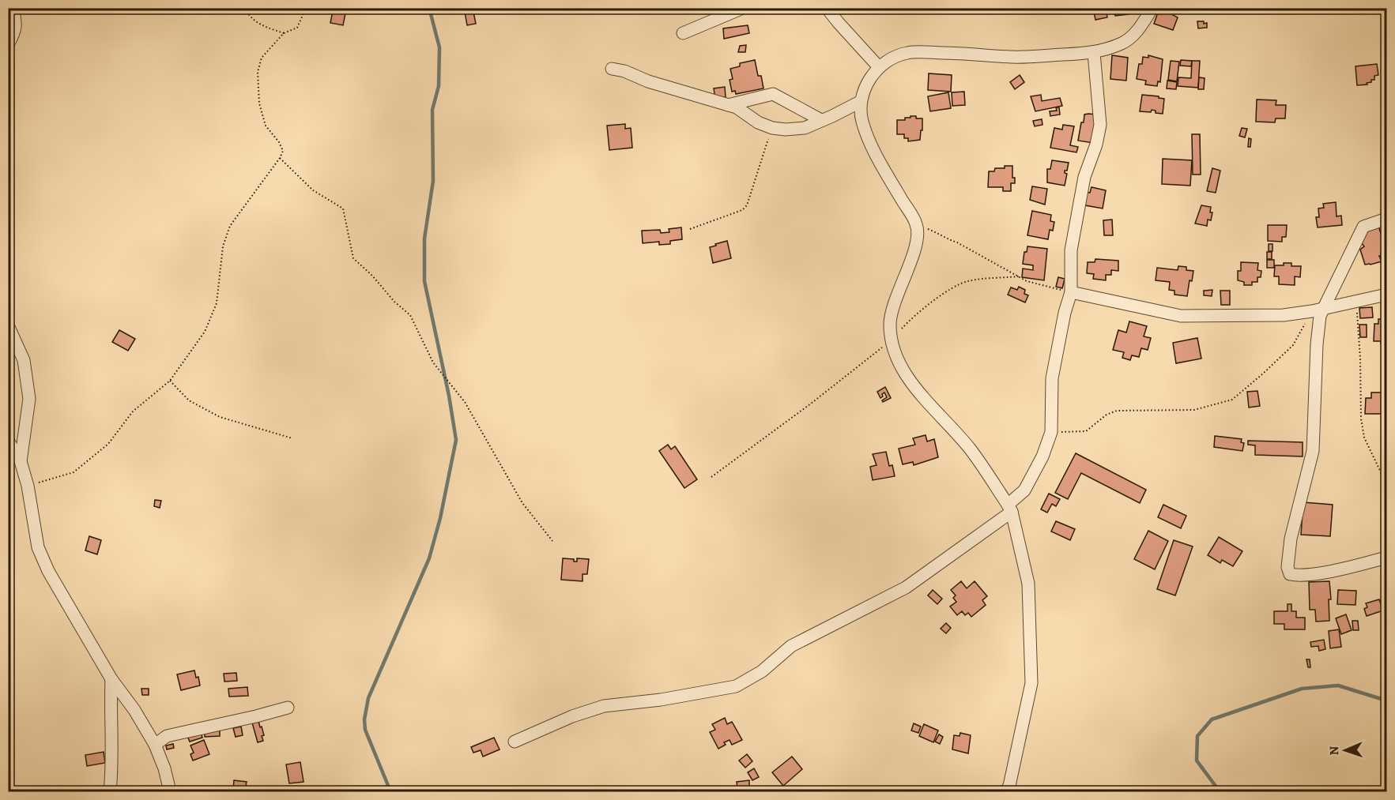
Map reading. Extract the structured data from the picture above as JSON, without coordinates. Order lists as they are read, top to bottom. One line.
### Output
{"north":"left"}
